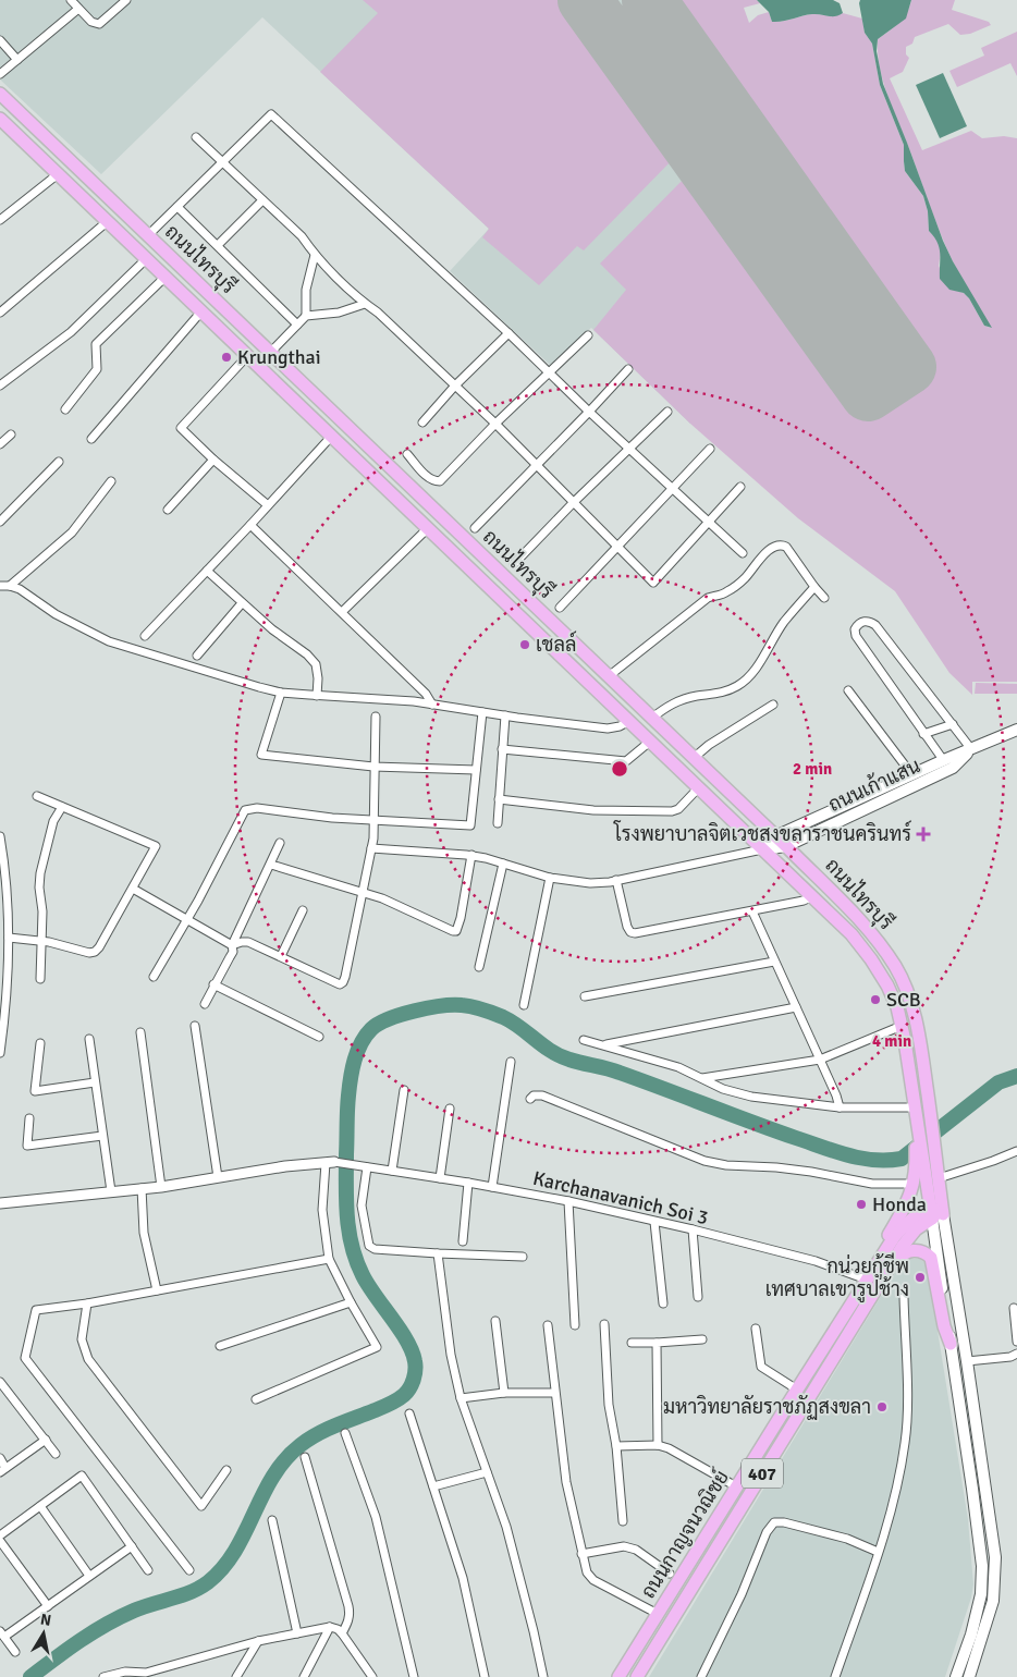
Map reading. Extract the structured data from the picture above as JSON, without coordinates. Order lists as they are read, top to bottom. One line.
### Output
{"streets":{"main road":["ถนนไทรบุรี","ถนนเก้าแสน","407","ถนนกาญจนวณิชย์"],"street":["Karchanavanich Soi 3"]},"crossings":[["ถนนไทรบุรี","ถนนเก้าแสน"],["ถนนไทรบุรี","ถนนกาญจนวณิชย์"]],"places":{"other":["Krungthai","เชลล์","SCB","Honda","กน่วยกู้ชีพ เทศบาลเขารูปช้าง","มหาวิทยาลัยราชภัฏสงขลา"],"health":["โรงพยาบาลจิตเวชสงขลาราชนครินทร์"]},"north":"top","rings":["2 min","4 min"]}
